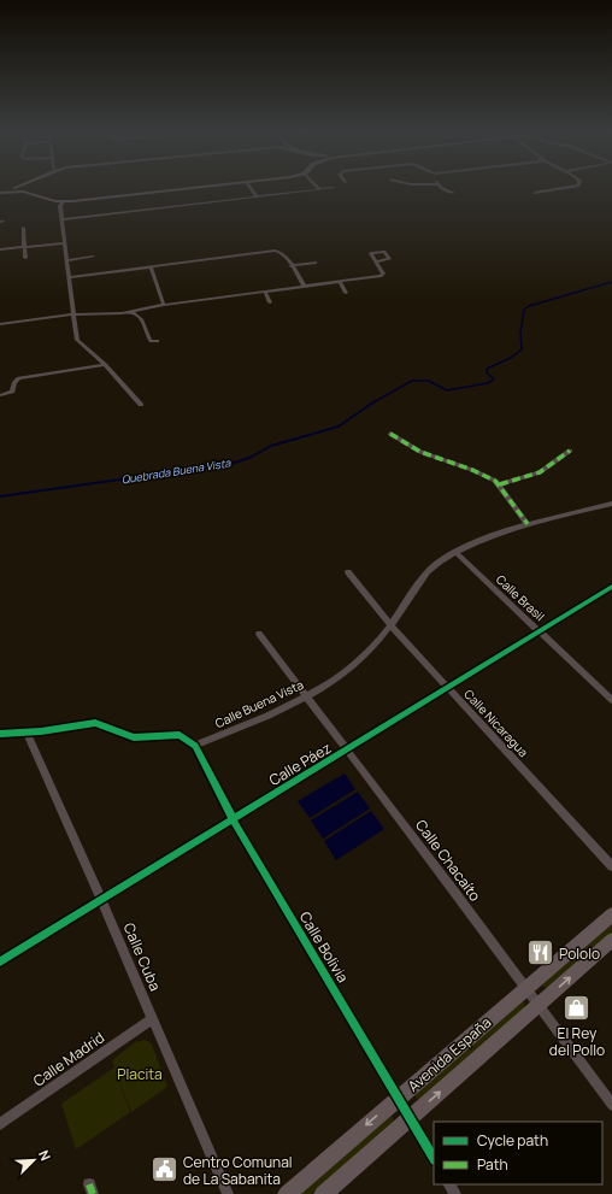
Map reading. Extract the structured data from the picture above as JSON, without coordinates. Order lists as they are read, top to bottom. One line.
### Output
{"streets":{"street":["Calle Brasil","Calle Buena Vista","Calle Nicaragua","Calle Páez","Calle Chacaíto","Calle Bolivia","Calle Cuba","Avenida España","Calle Madrid"]},"crossings":[["Calle Brasil","Calle Buena Vista"],["Calle Brasil","Calle Páez"],["Calle Buena Vista","Calle Nicaragua"],["Calle Buena Vista","Calle Chacaíto"],["Calle Buena Vista","Calle Bolivia"],["Calle Nicaragua","Calle Páez"],["Calle Páez","Calle Chacaíto"],["Calle Páez","Calle Bolivia"],["Calle Páez","Calle Cuba"],["Calle Chacaíto","Avenida España"],["Calle Bolivia","Avenida España"],["Calle Cuba","Calle Madrid"]],"water":["Quebrada Buena Vista"],"parks":["Placita"],"places":{"restaurant":["Pololo"],"shop":["El Rey del Pollo"],"public building":["Centro Comunal de La Sabanita"]},"legend":["Cycle path","Path"],"north":"top right"}
